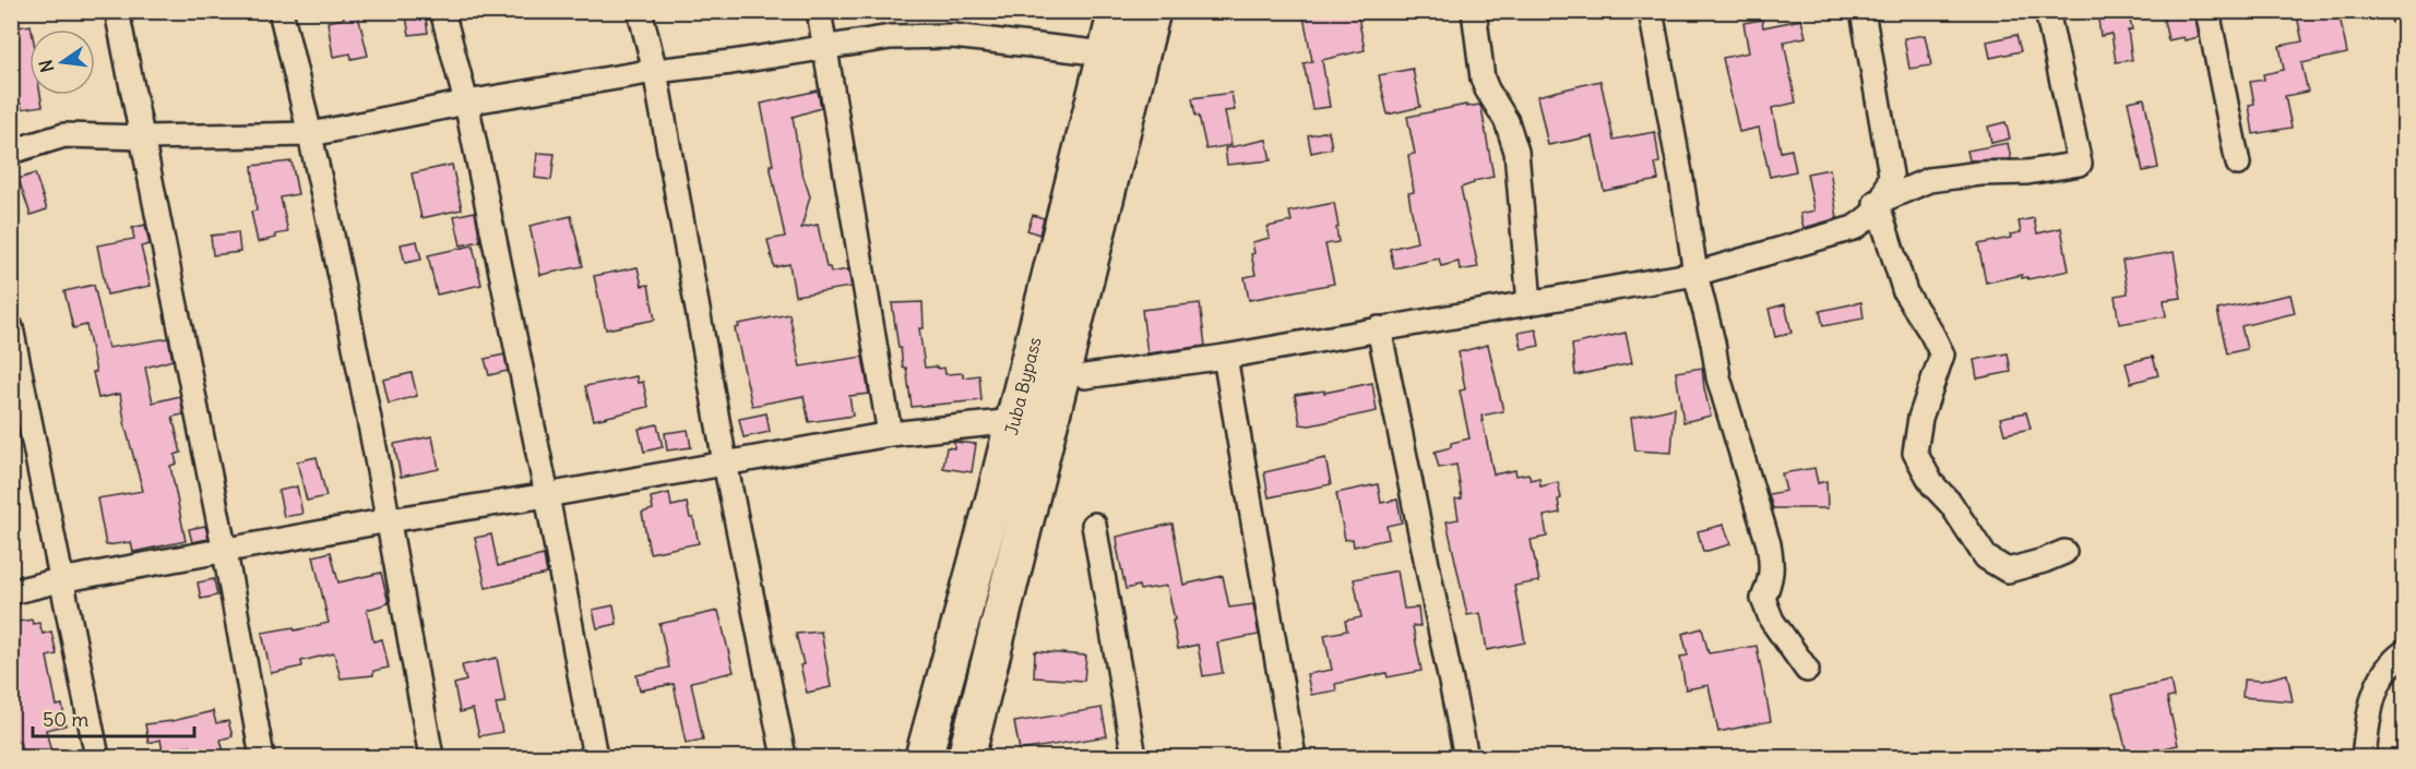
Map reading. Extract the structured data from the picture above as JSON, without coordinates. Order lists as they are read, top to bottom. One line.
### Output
{"streets":{"main road":["Juba Bypass"]},"scale_bar":"50 m","north":"left"}
